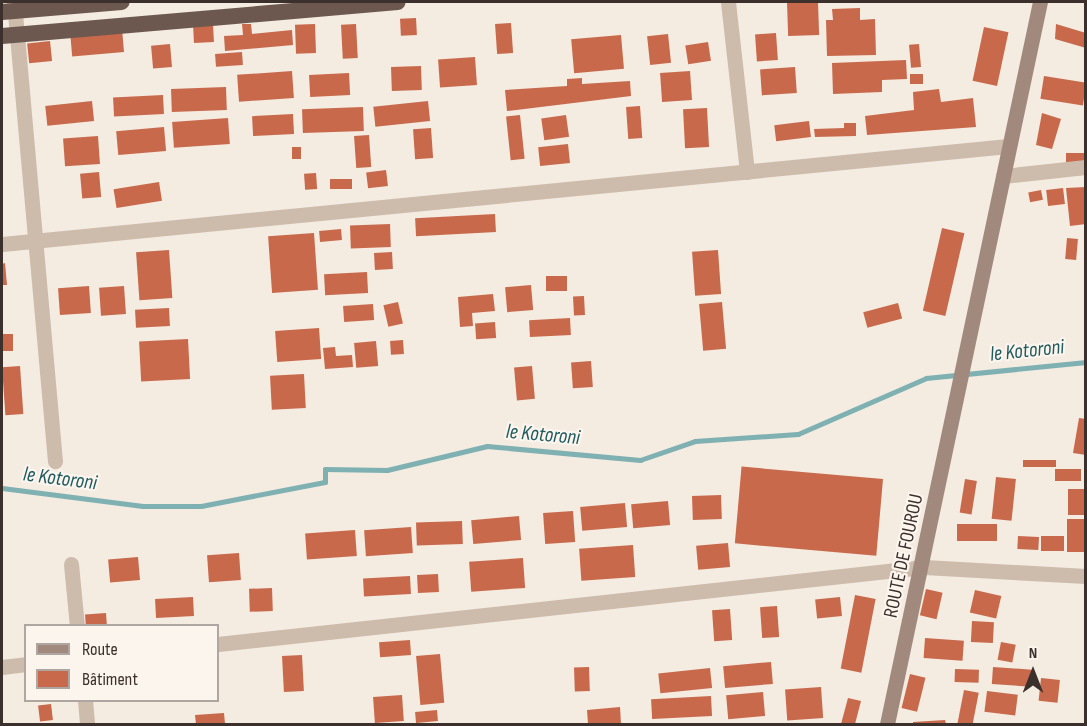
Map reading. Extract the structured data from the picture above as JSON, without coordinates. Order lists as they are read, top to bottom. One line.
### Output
{"streets":{"main road":["ROUTE DE FOUROU"]},"water":["le Kotoroni"],"legend":["Route","Bâtiment"],"north":"top"}
